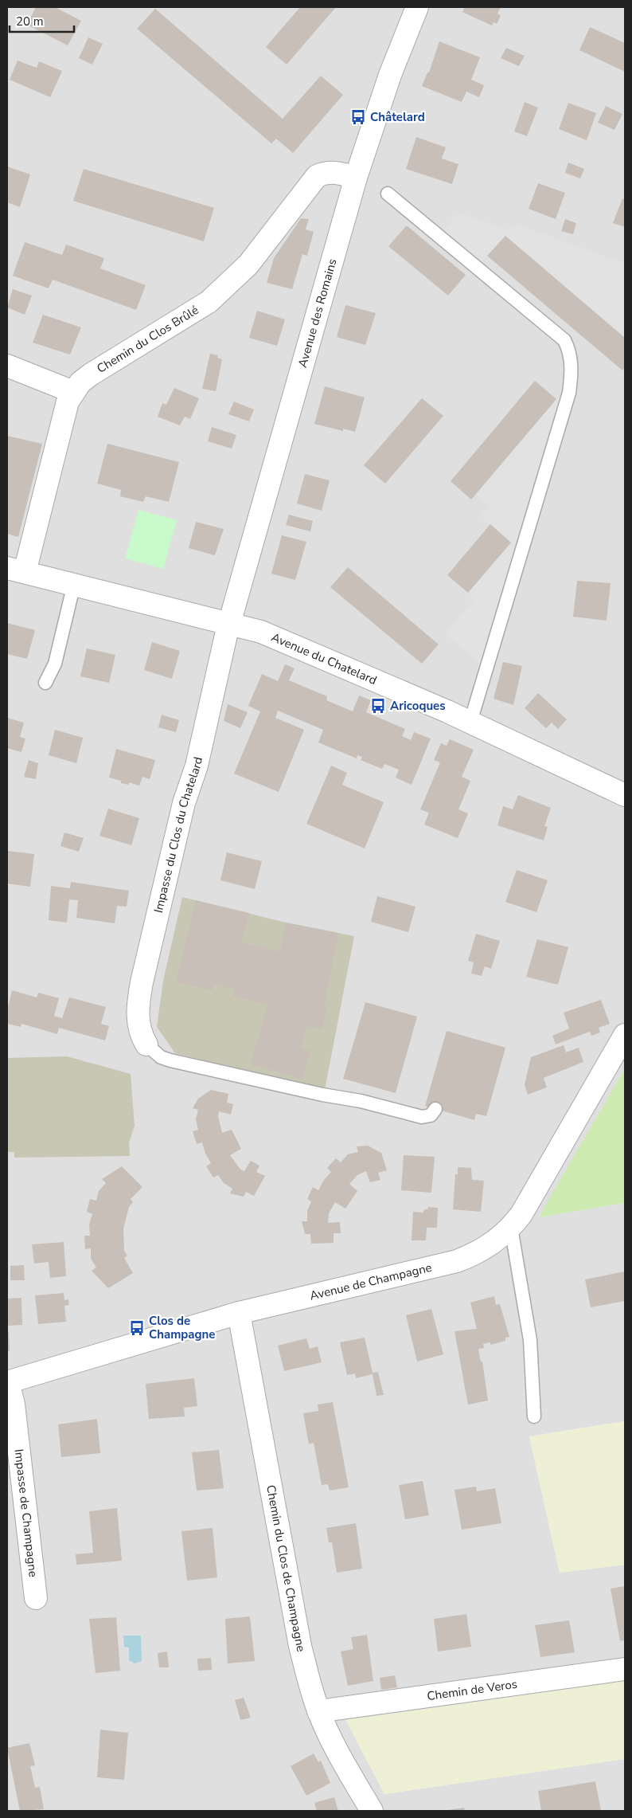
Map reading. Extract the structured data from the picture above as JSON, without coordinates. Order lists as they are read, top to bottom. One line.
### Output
{"streets":{"street":["Avenue des Romains","Chemin du Clos Brûlé","Avenue du Chatelard","Impasse du Clos du Chatelard","Avenue de Champagne","Impasse de Champagne","Chemin du Clos de Champagne","Chemin de Veros"]},"crossings":[["Avenue des Romains","Chemin du Clos Brûlé"],["Avenue des Romains","Avenue du Chatelard"],["Avenue des Romains","Impasse du Clos du Chatelard"],["Chemin du Clos Brûlé","Avenue du Chatelard"],["Avenue du Chatelard","Impasse du Clos du Chatelard"],["Avenue de Champagne","Impasse de Champagne"],["Avenue de Champagne","Chemin du Clos de Champagne"],["Chemin du Clos de Champagne","Chemin de Veros"]],"places":{"bus stop":["Châtelard","Aricoques","Clos de Champagne"]},"scale_bar":"20 m"}
